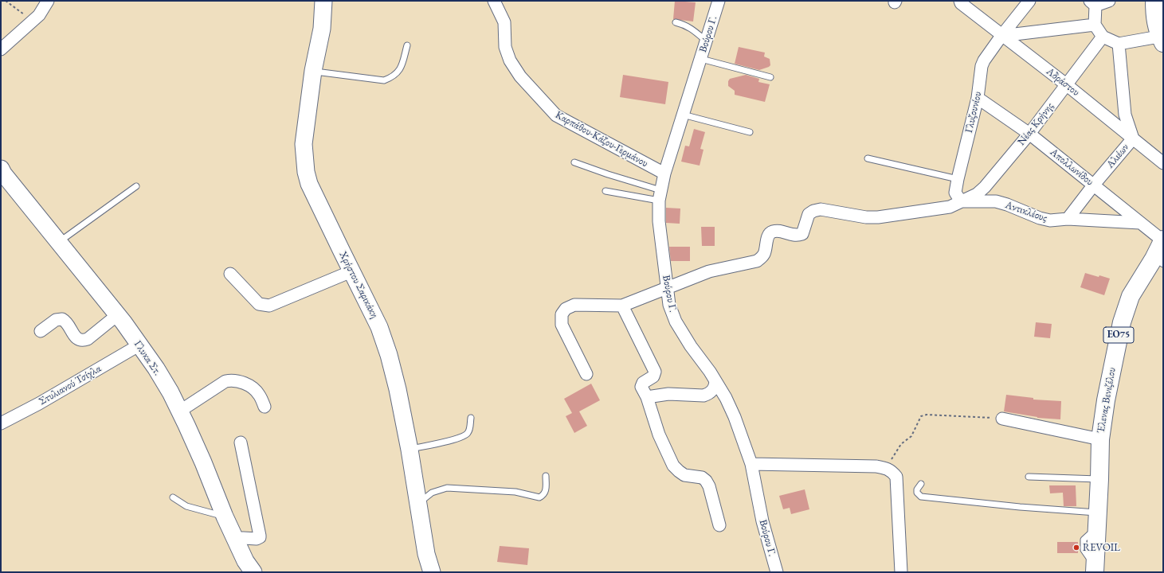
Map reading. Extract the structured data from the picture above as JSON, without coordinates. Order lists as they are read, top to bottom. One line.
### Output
{"streets":{"main road":["Χρήστου Σαρικάκη","ΕΟ75","Γλυκα Στ.","Έλενας Βενιζέλου"],"street":["Βούρου Γ.","Αδράστου","Γλυζουνίου","Νέας Κρήνης","Καρπάθου-Κάζου-Γερμάνου","Αλιέων","Απολλωνίδου","Αντικλέους","Στυλιανού Τσίχλα"]},"crossings":[["Βούρου Γ.","Νέας Κρήνης"],["Βούρου Γ.","Καρπάθου-Κάζου-Γερμάνου"],["Αδράστου","Γλυζουνίου"],["Αδράστου","Νέας Κρήνης"],["Αδράστου","Αλιέων"],["Γλυζουνίου","Νέας Κρήνης"],["Γλυζουνίου","Απολλωνίδου"],["Γλυζουνίου","Αντικλέους"],["Νέας Κρήνης","Απολλωνίδου"],["Νέας Κρήνης","Αντικλέους"],["Αλιέων","Απολλωνίδου"],["Αλιέων","Αντικλέους"],["Απολλωνίδου","Αντικλέους"],["Απολλωνίδου","Έλενας Βενιζέλου"],["Γλυκα Στ.","Στυλιανού Τσίχλα"]],"places":["REVOIL"]}
